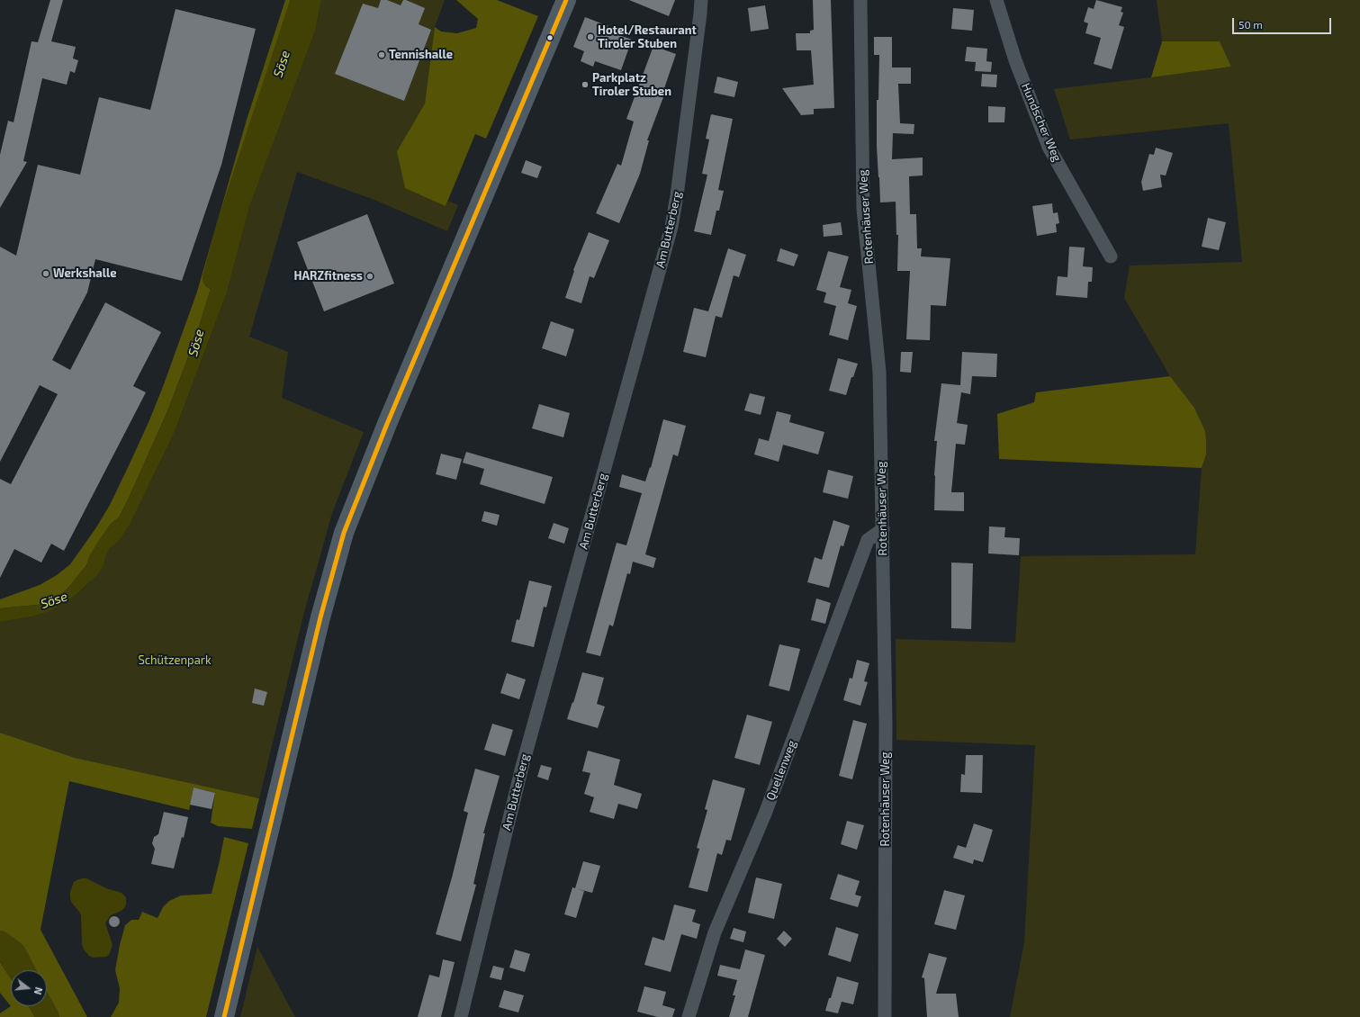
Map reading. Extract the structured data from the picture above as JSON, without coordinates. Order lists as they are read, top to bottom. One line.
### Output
{"streets":{"street":["Hundscher Weg","Rotenhäuser Weg","Am Butterberg","Quellenweg"]},"crossings":[["Rotenhäuser Weg","Quellenweg"]],"water":["Söse"],"parks":["Schützenpark"],"places":["Hotel/Restaurant Tiroler Stuben","Tennishalle","Parkplatz Tiroler Stuben","Werkshalle","HARZfitness"],"scale_bar":"50 m","north":"right"}
